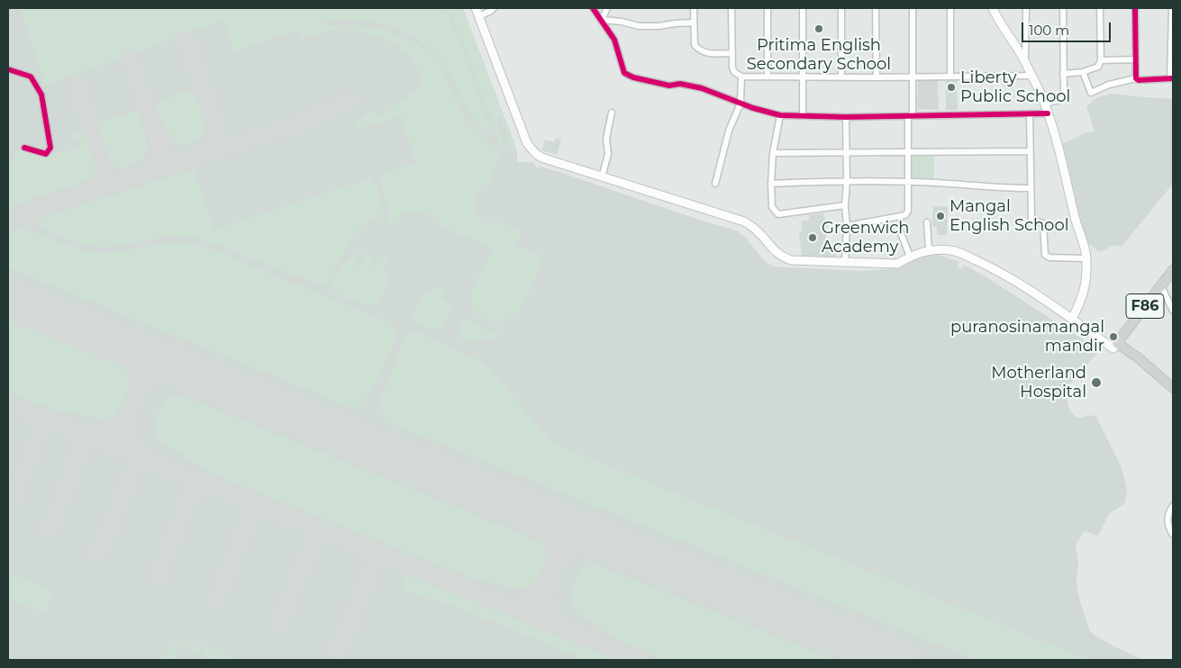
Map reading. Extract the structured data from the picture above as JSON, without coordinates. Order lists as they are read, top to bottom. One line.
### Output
{"streets":{"main road":["F86"]},"places":["Pritima English Secondary School","Liberty Public School","Mangal English School","Greenwich Academy","puranosinamangal mandir","Motherland Hospital"],"scale_bar":"100 m"}
